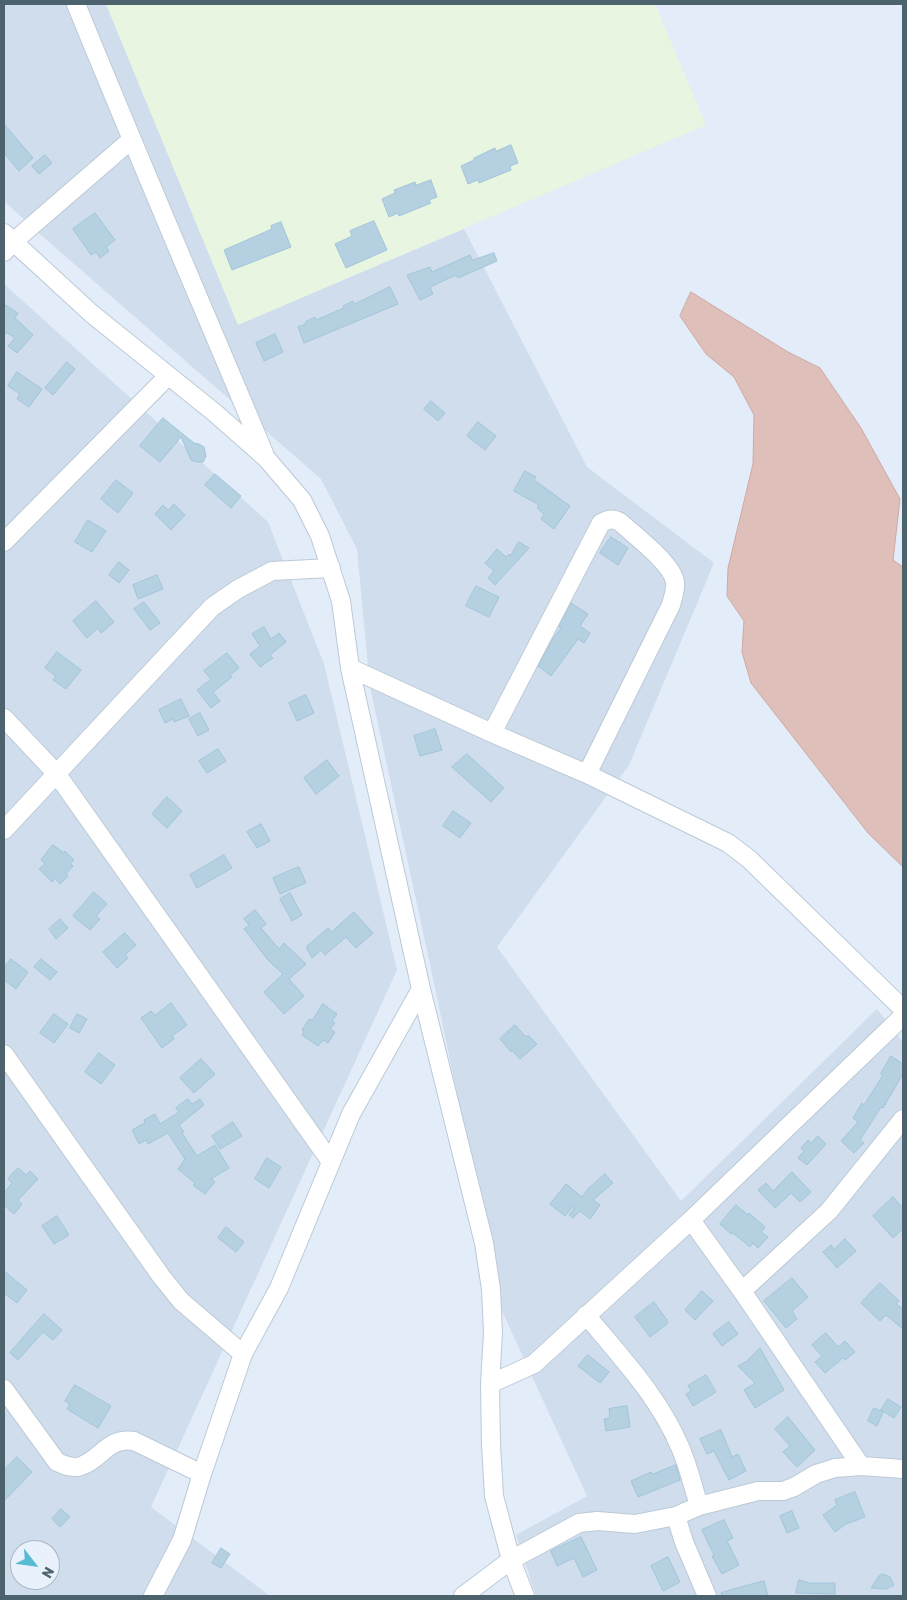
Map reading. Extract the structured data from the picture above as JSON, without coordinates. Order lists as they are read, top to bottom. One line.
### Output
{"north":"bottom right"}
